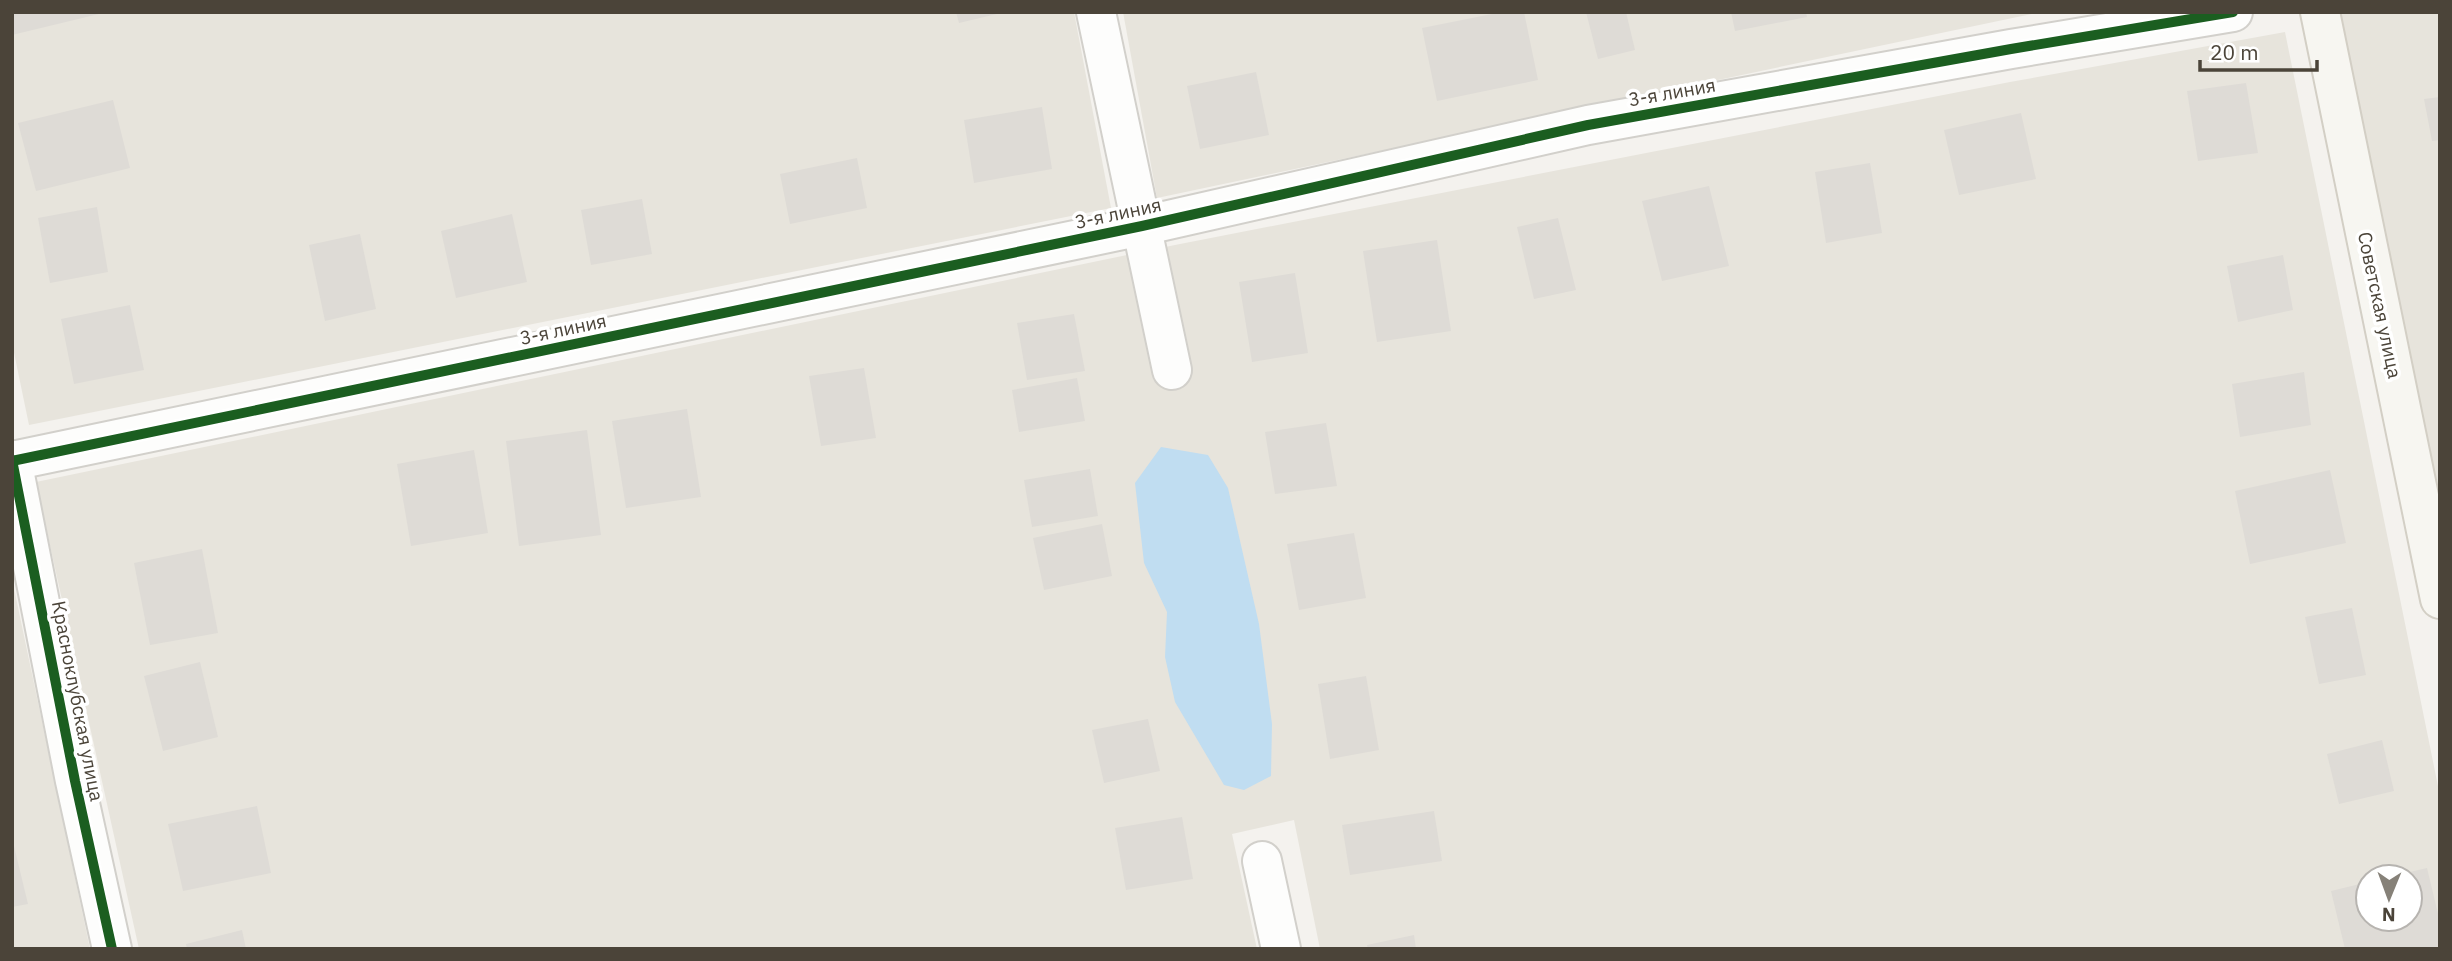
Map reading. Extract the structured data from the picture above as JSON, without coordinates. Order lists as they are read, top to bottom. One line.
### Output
{"streets":{"main road":["Советская улица"],"street":["3-я линия","Красноклубская улица"]},"crossings":[["3-я линия","Красноклубская улица"]],"scale_bar":"20 m","north":"bottom"}
